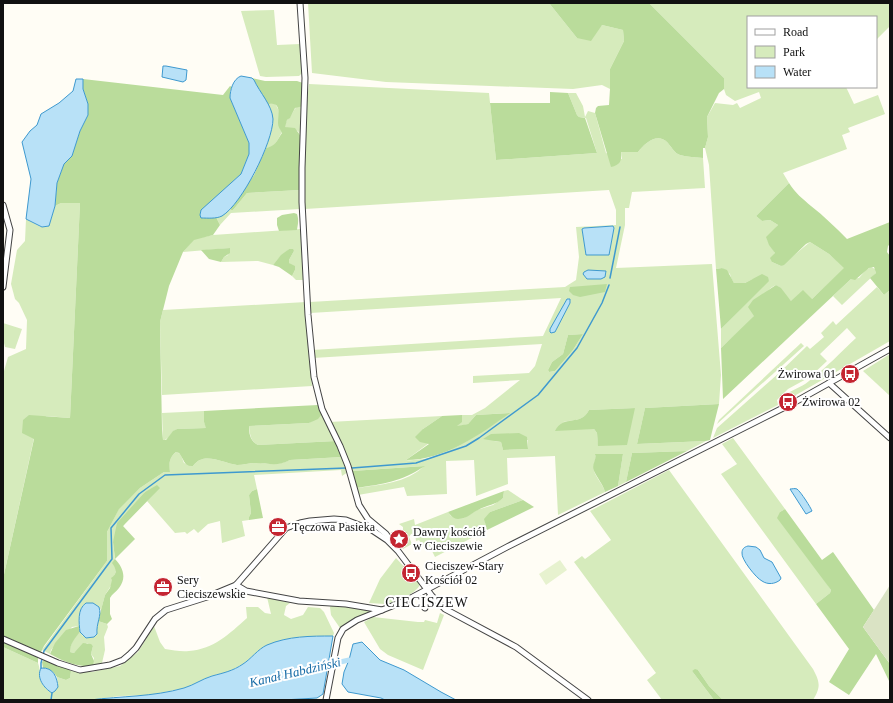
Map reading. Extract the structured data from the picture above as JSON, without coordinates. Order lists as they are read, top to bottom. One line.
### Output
{"districts":["CIECISZEW"],"water":["Kanał Habdziński"],"places":{"bus stop":["Żwirowa 01","Żwirowa 02","Cieciszew-Stary Kościół 02"],"office":["Tęczowa Pasieka","Sery Cieciszewskie"],"place":["Dawny kościół w Cieciszewie"]},"legend":["Road","Park","Water"]}
